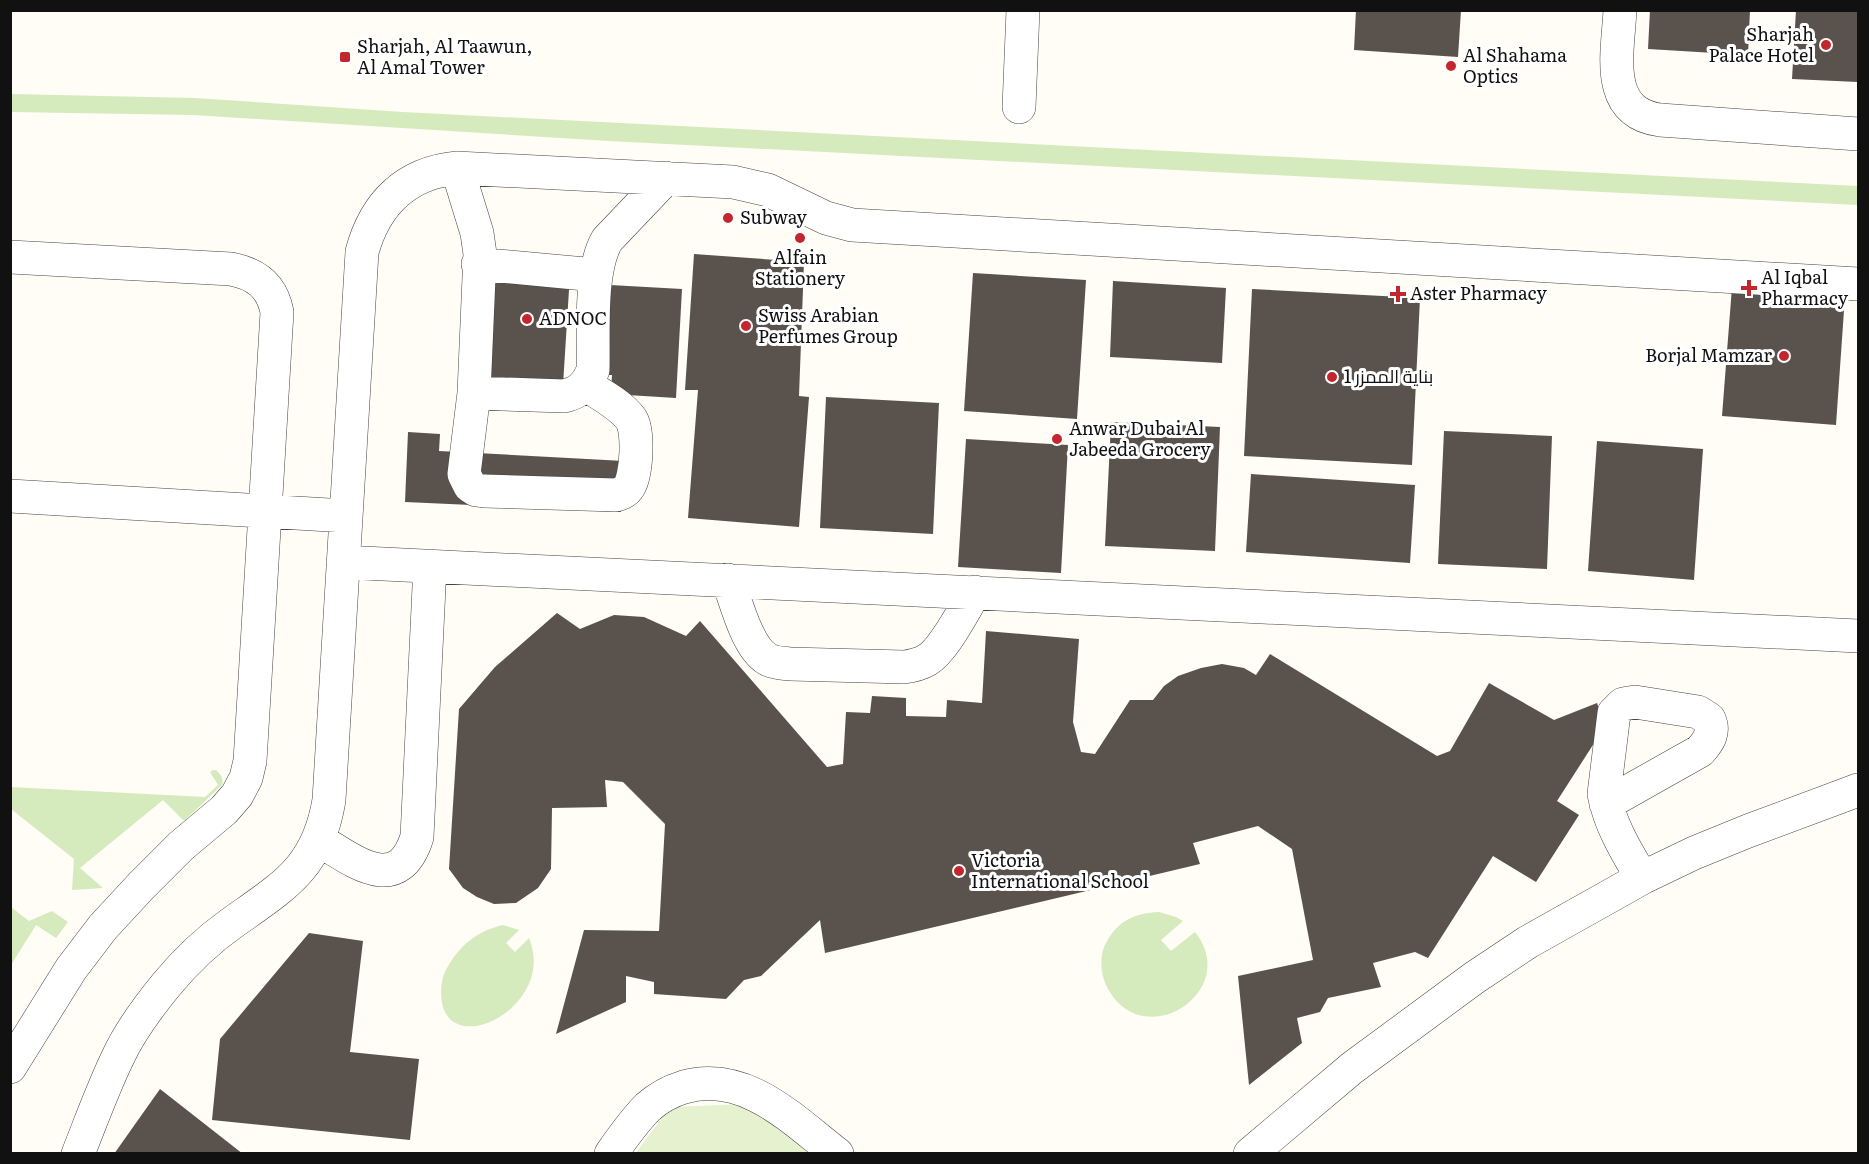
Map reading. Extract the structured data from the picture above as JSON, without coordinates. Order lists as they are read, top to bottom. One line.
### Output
{"places":{"other":["Sharjah Palace Hotel","Al Shahama Optics","Subway","Alfain Stationery","ADNOC","Swiss Arabian Perfumes Group","Borjal Mamzar","بناية الممزر 1","Anwar Dubai Al Jabeeda Grocery","Victoria International School"],"transit":["Sharjah, Al Taawun, Al Amal Tower"],"health":["Al Iqbal Pharmacy","Aster Pharmacy"]}}
